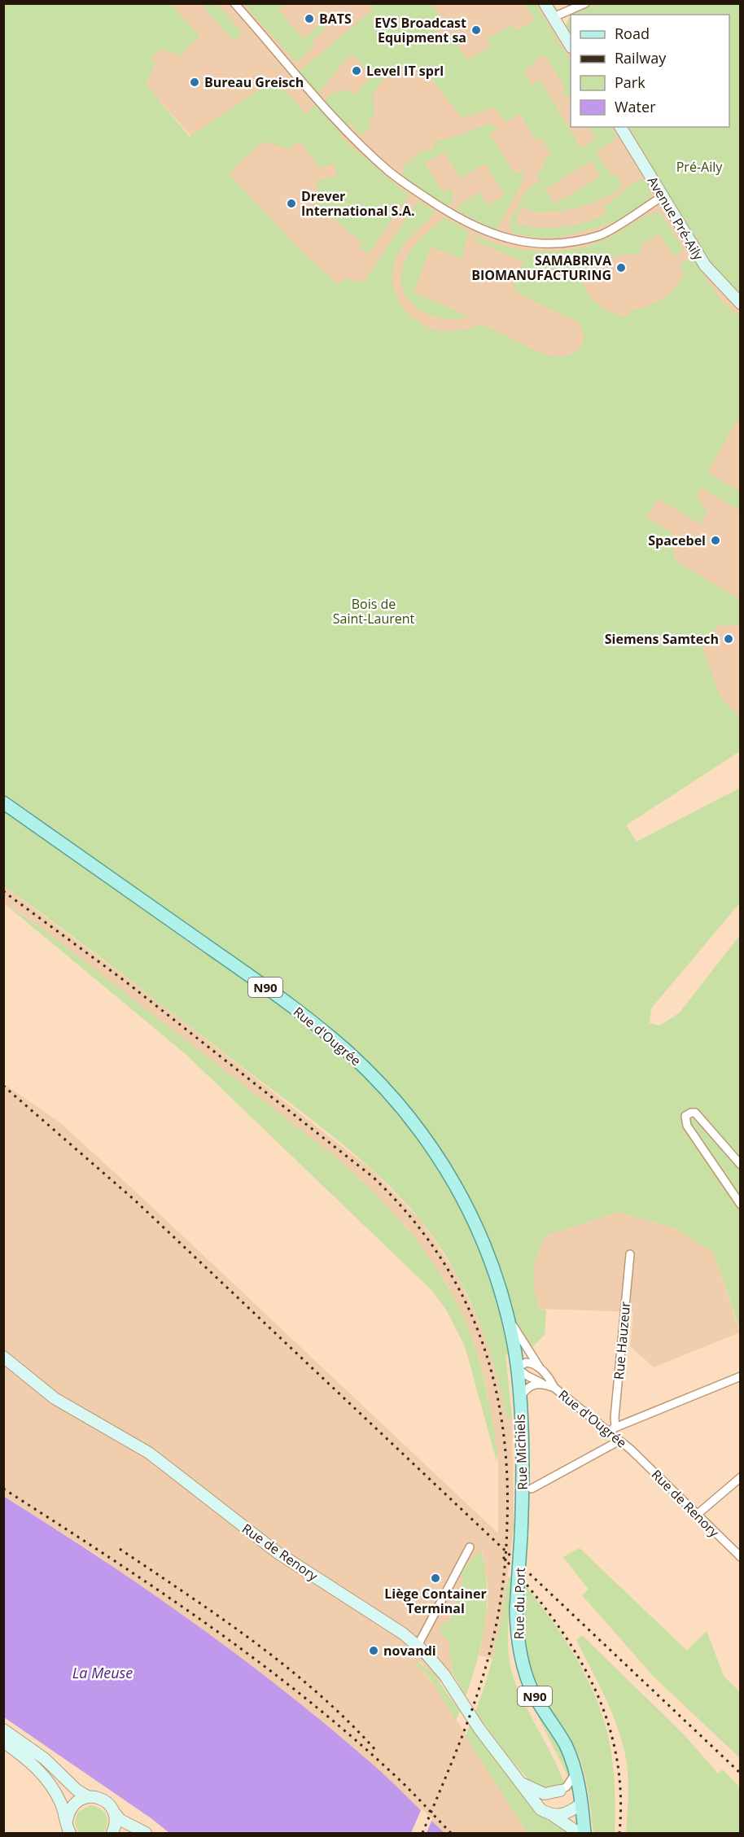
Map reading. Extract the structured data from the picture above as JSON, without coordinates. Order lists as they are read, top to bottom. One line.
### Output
{"streets":{"main road":["N90","Rue d'Ougrée","Rue Michiels","Rue du Port"],"street":["Avenue Pré-Aily","Rue Hauzeur","Rue de Renory"]},"crossings":[["N90","Rue de Renory"],["N90","Rue du Port"],["Rue d'Ougrée","Rue Michiels"],["Rue d'Ougrée","Rue de Renory"],["Rue Michiels","Rue du Port"],["Rue de Renory","Rue du Port"]],"water":["La Meuse"],"parks":["Pré-Aily","Bois de Saint-Laurent"],"places":["BATS","EVS Broadcast Equipment sa","Level IT sprl","Bureau Greisch","Drever International S.A.","SAMABRIVA BIOMANUFACTURING","Spacebel","Siemens Samtech","Liège Container Terminal","novandi"],"legend":["Road","Railway","Park","Water"]}
